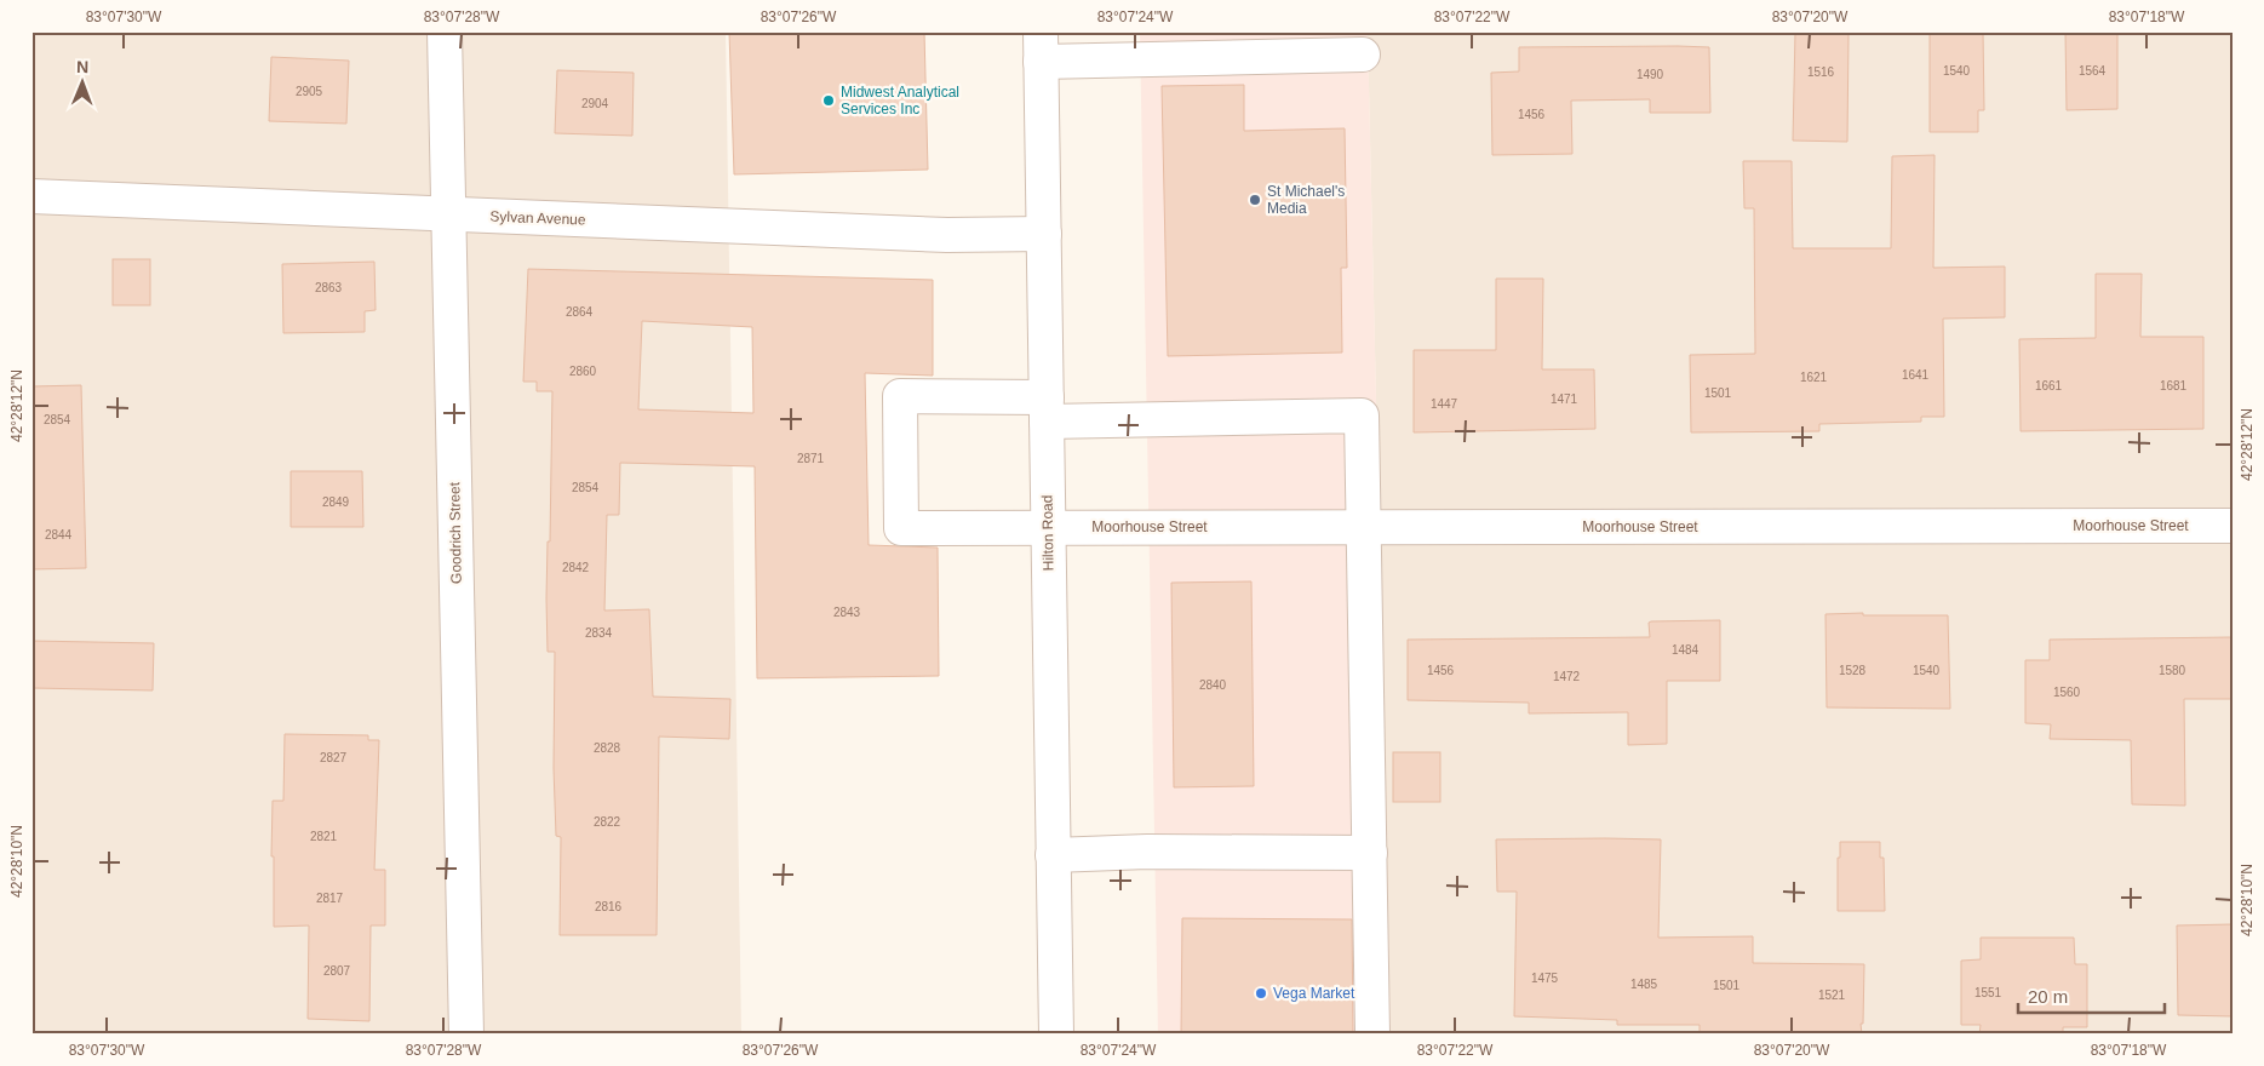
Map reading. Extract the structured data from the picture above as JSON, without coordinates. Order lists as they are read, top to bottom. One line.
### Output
{"streets":{"street":["Sylvan Avenue","Moorhouse Street","Goodrich Street","Hilton Road"]},"crossings":[["Sylvan Avenue","Goodrich Street"],["Sylvan Avenue","Hilton Road"],["Moorhouse Street","Hilton Road"]],"places":["Midwest Analytical Services Inc","St Michael's Media","Vega Market"],"house_numbers":["1540","1564","1516","1490","2905","2904","1456","2863","2864","2860","1641","1621","1661","1681","1501","1471","1447","2854","2871","2854","2849","2844","2842","2843","2834","1484","1456","1528","1540","1580","1472","2840","1560","2828","2827","2822","2821","2817","2816","2807","1475","1485","1501","1551","1521"],"scale_bar":"20 m","north":"top","coordinates":["83°07'30\"W","83°07'28\"W","83°07'26\"W","83°07'24\"W","83°07'22\"W","83°07'20\"W","83°07'18\"W","42°28'12\"N","42°28'10\"N"]}
